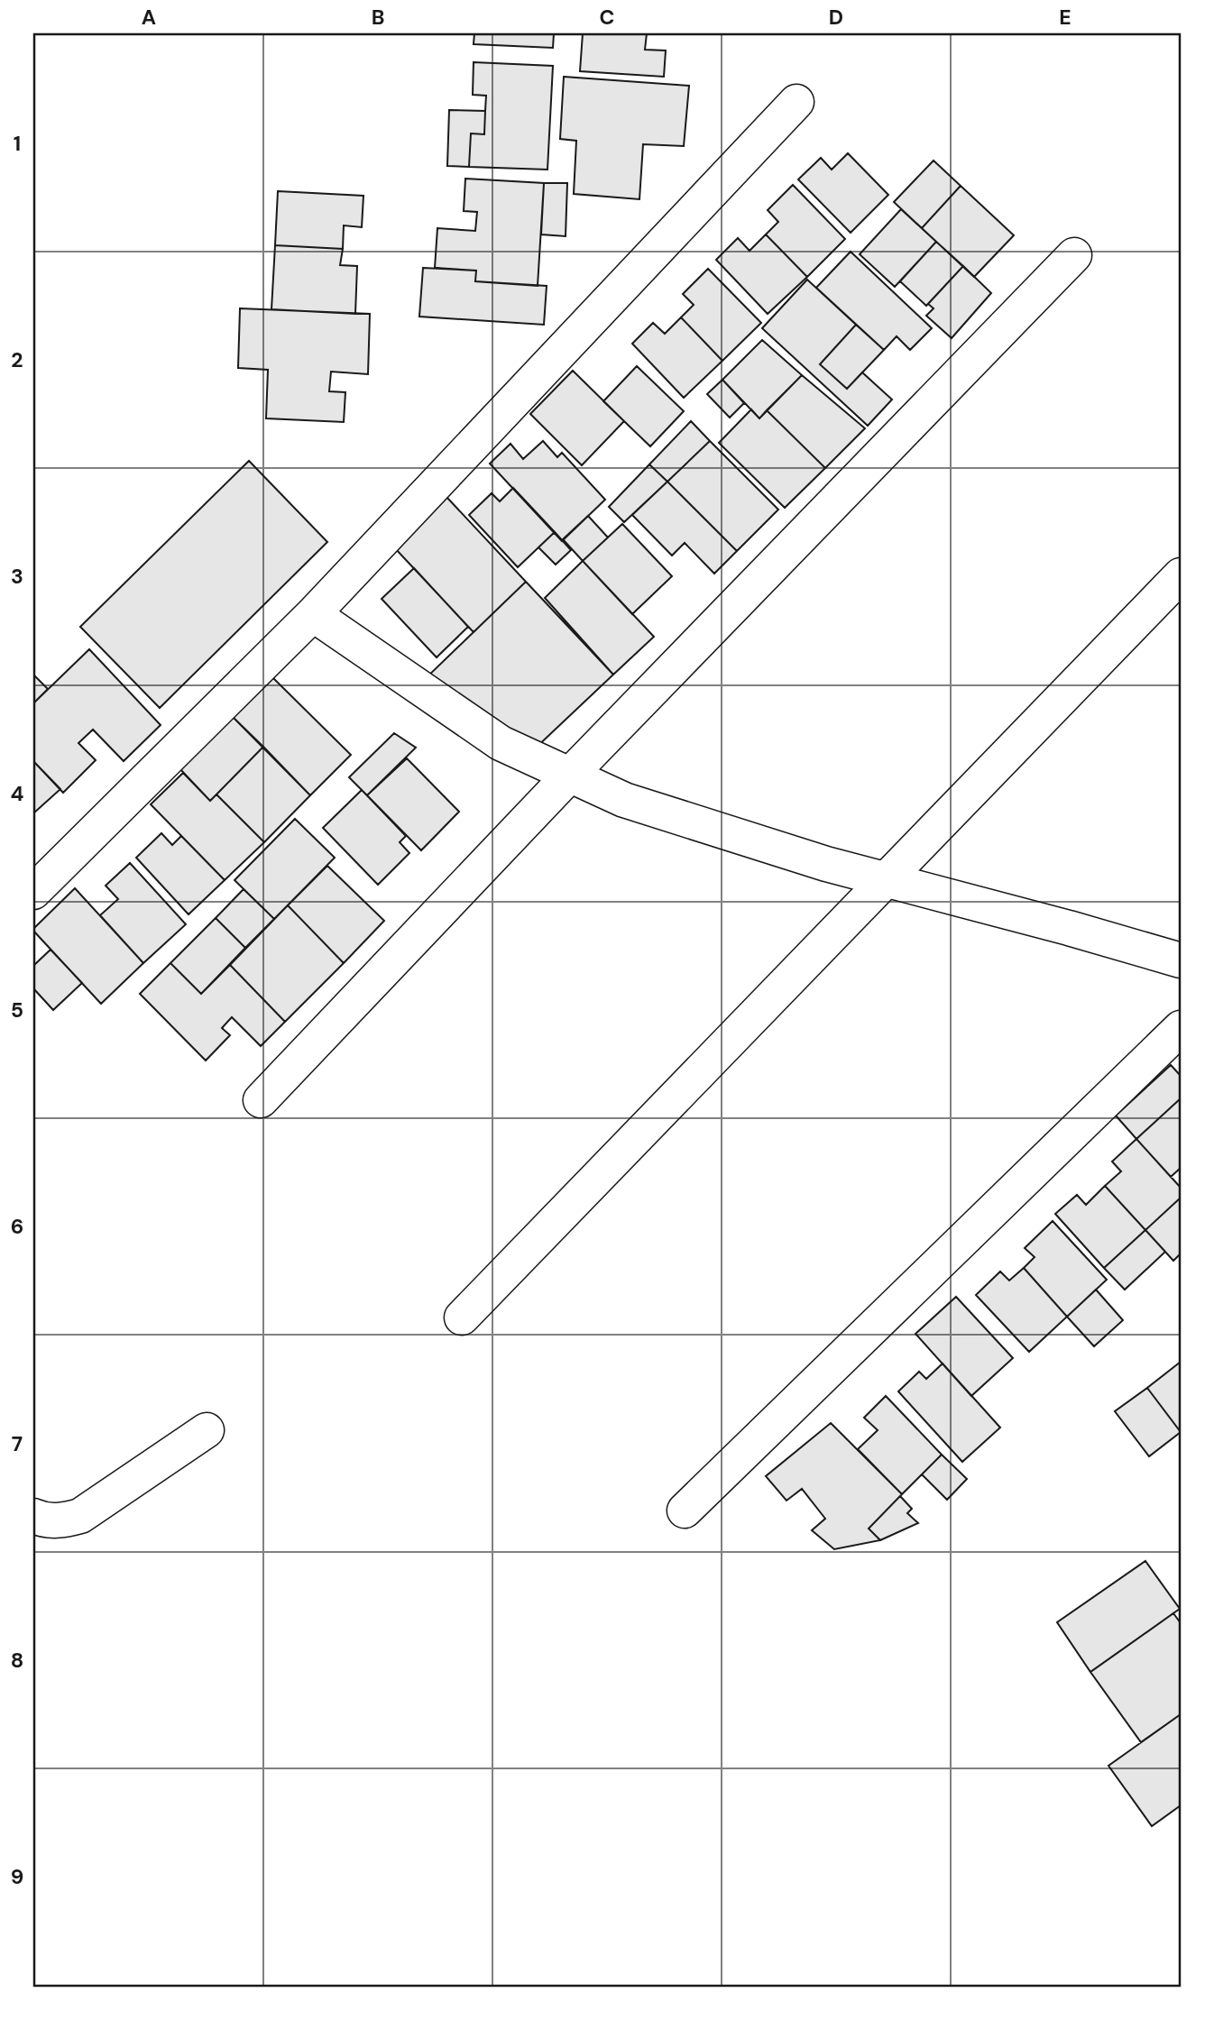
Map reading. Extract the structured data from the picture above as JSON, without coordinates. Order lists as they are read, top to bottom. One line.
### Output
{"grid":{"columns":["A","B","C","D","E"],"rows":["1","2","3","4","5","6","7","8","9"]}}
